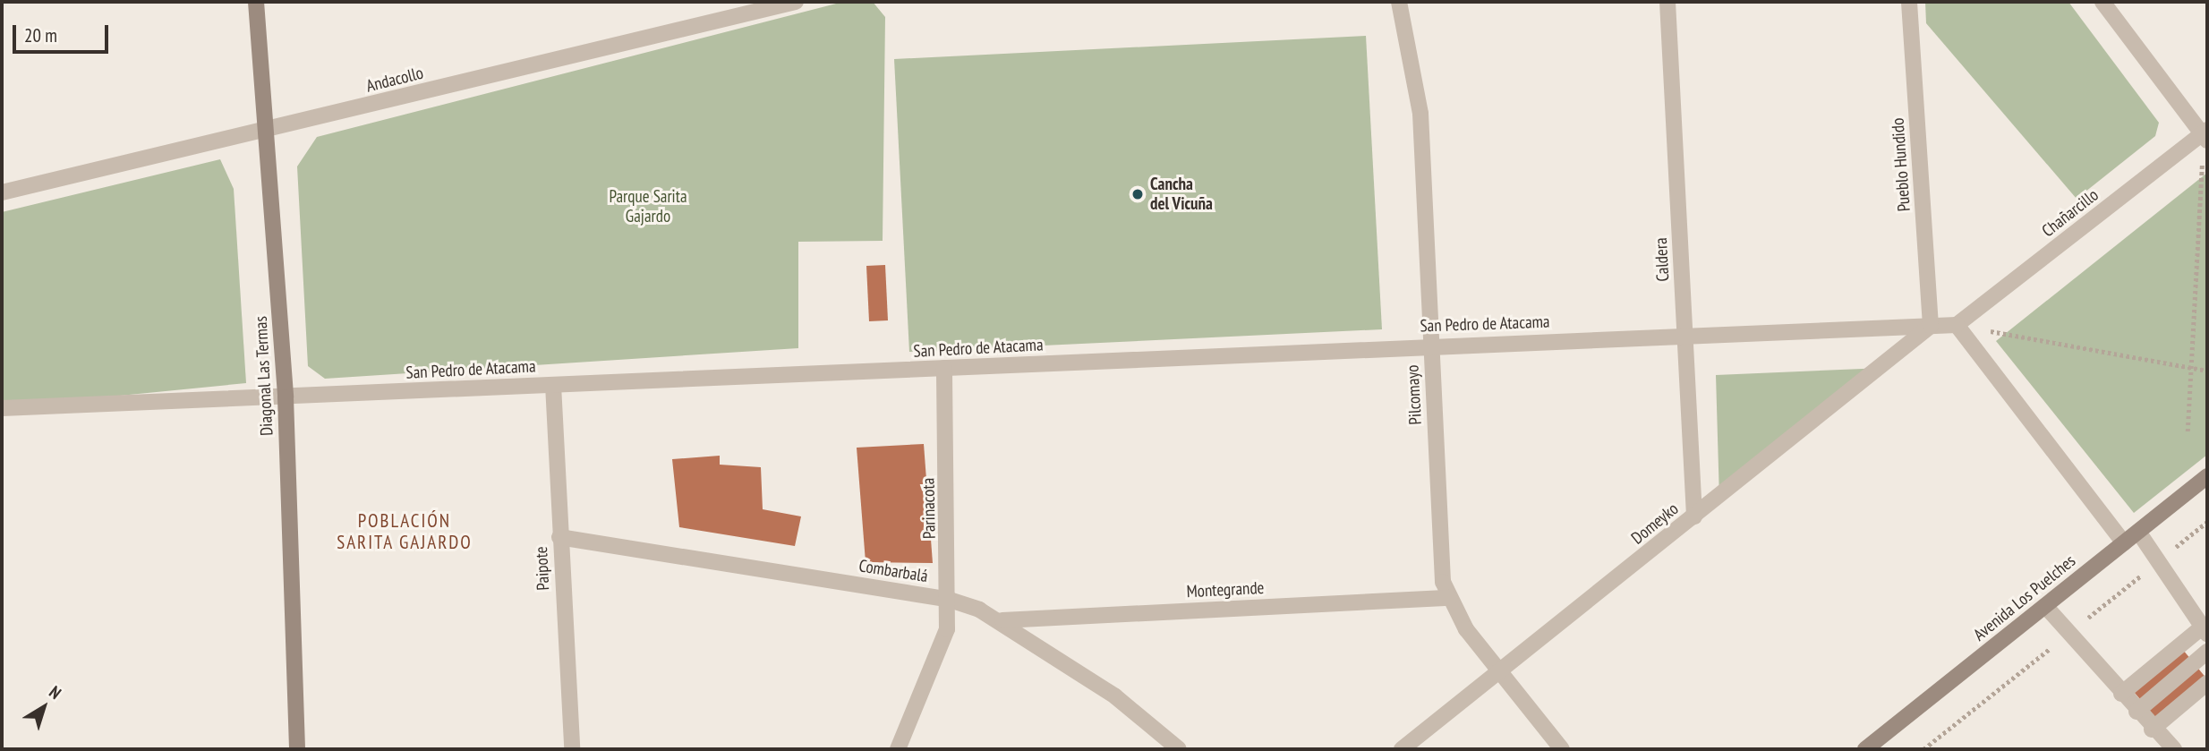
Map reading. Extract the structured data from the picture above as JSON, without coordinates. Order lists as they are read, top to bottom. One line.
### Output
{"streets":{"main road":["Diagonal Las Termas","Avenida Los Puelches"],"street":["Andacollo","Pueblo Hundido","Chañarcillo","Caldera","San Pedro de Atacama","Pilcomayo","Parinacota","Domeyko","Paipote","Combarbalá","Montegrande"]},"crossings":[["Andacollo","Diagonal Las Termas"],["Pueblo Hundido","San Pedro de Atacama"],["Pueblo Hundido","Domeyko"],["Chañarcillo","San Pedro de Atacama"],["Caldera","San Pedro de Atacama"],["Caldera","Domeyko"],["San Pedro de Atacama","Diagonal Las Termas"],["San Pedro de Atacama","Pilcomayo"],["San Pedro de Atacama","Parinacota"],["San Pedro de Atacama","Domeyko"],["San Pedro de Atacama","Paipote"],["Pilcomayo","Domeyko"],["Pilcomayo","Montegrande"],["Parinacota","Combarbalá"],["Paipote","Combarbalá"],["Combarbalá","Montegrande"]],"districts":["POBLACIÓN SARITA GAJARDO"],"parks":["Parque Sarita Gajardo"],"places":["Cancha del Vicuña"],"scale_bar":"20 m","north":"top right"}
